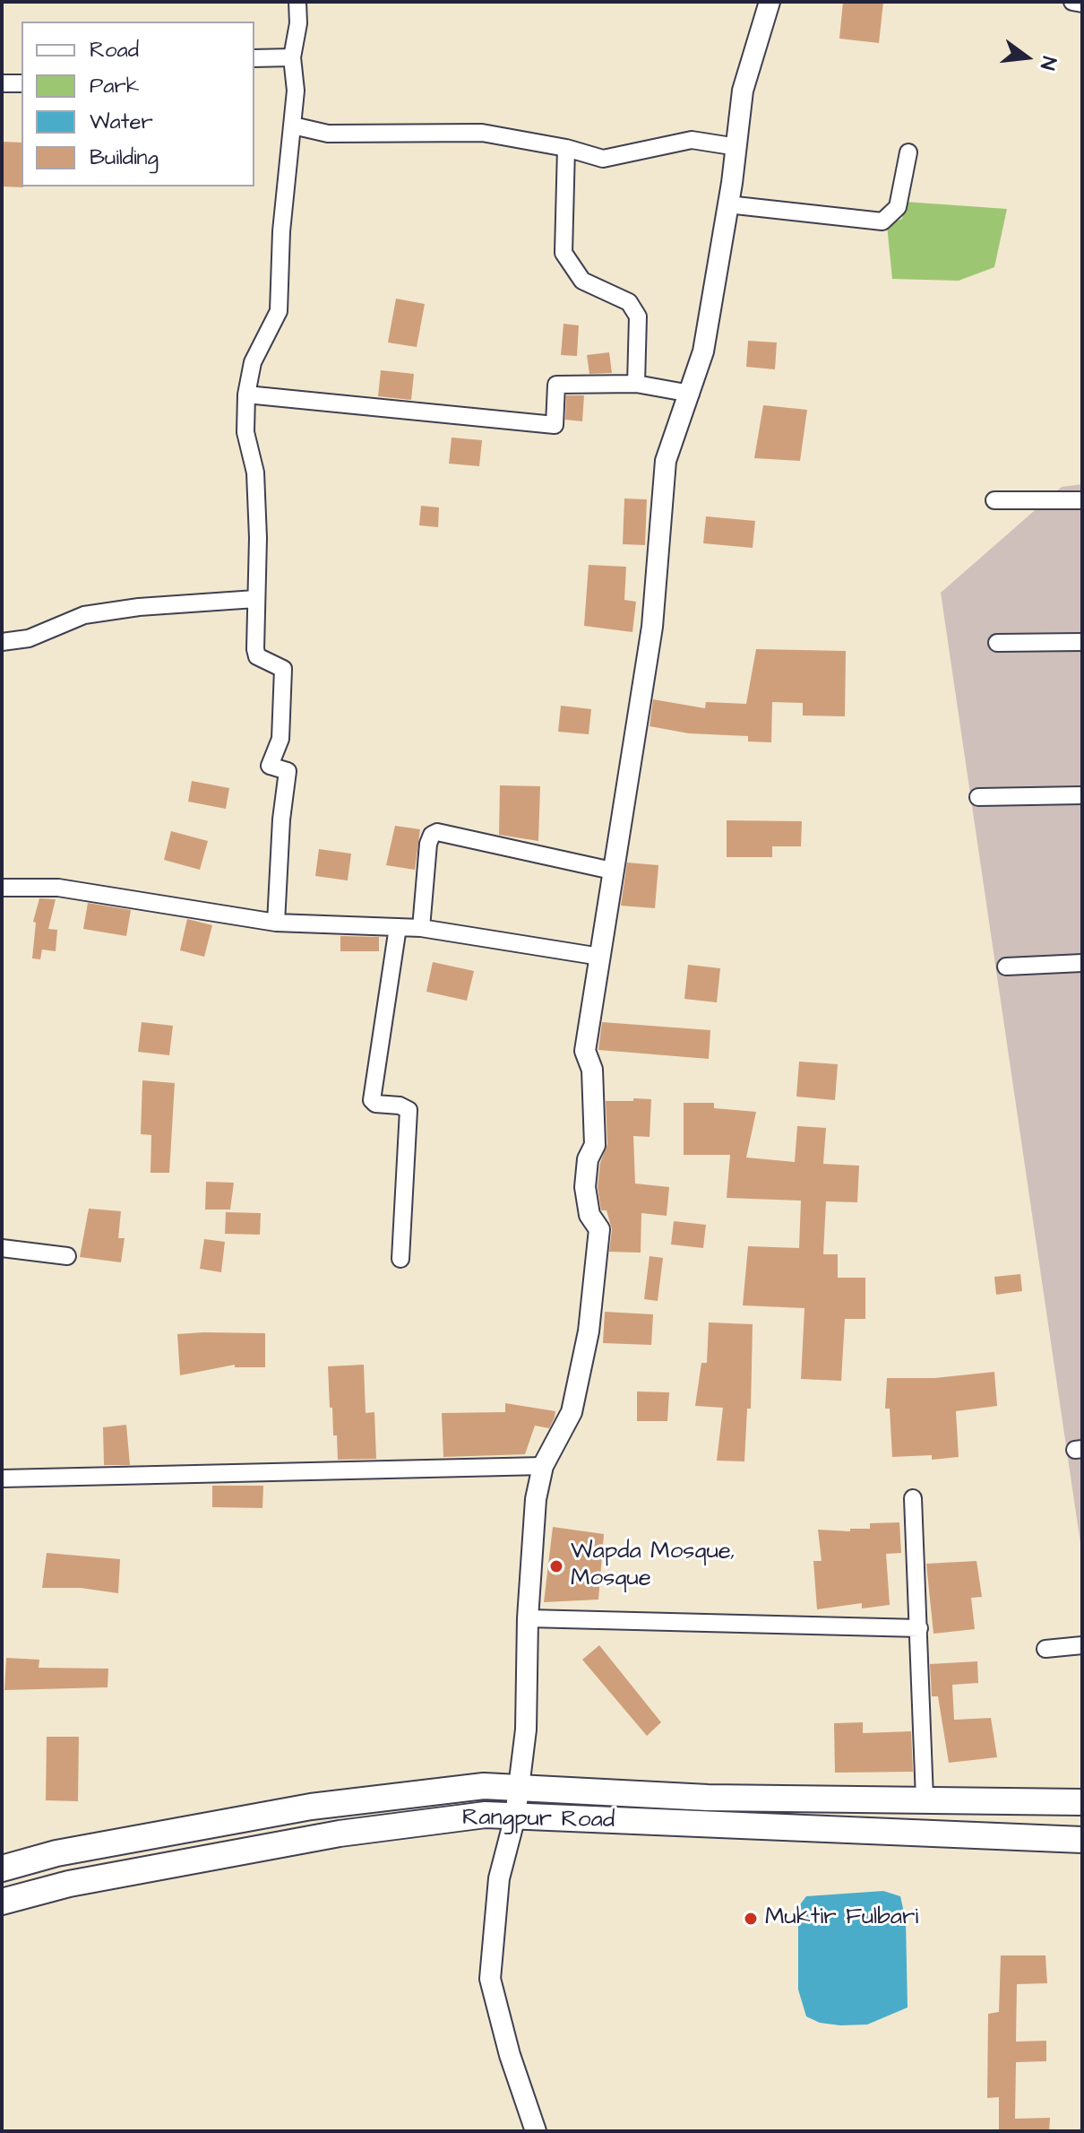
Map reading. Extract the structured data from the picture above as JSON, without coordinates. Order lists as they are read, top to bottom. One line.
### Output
{"streets":{"highway":["Rangpur Road"]},"places":["Wapda Mosque, Mosque","Muktir Fulbari"],"legend":["Road","Park","Water","Building"],"north":"right"}
